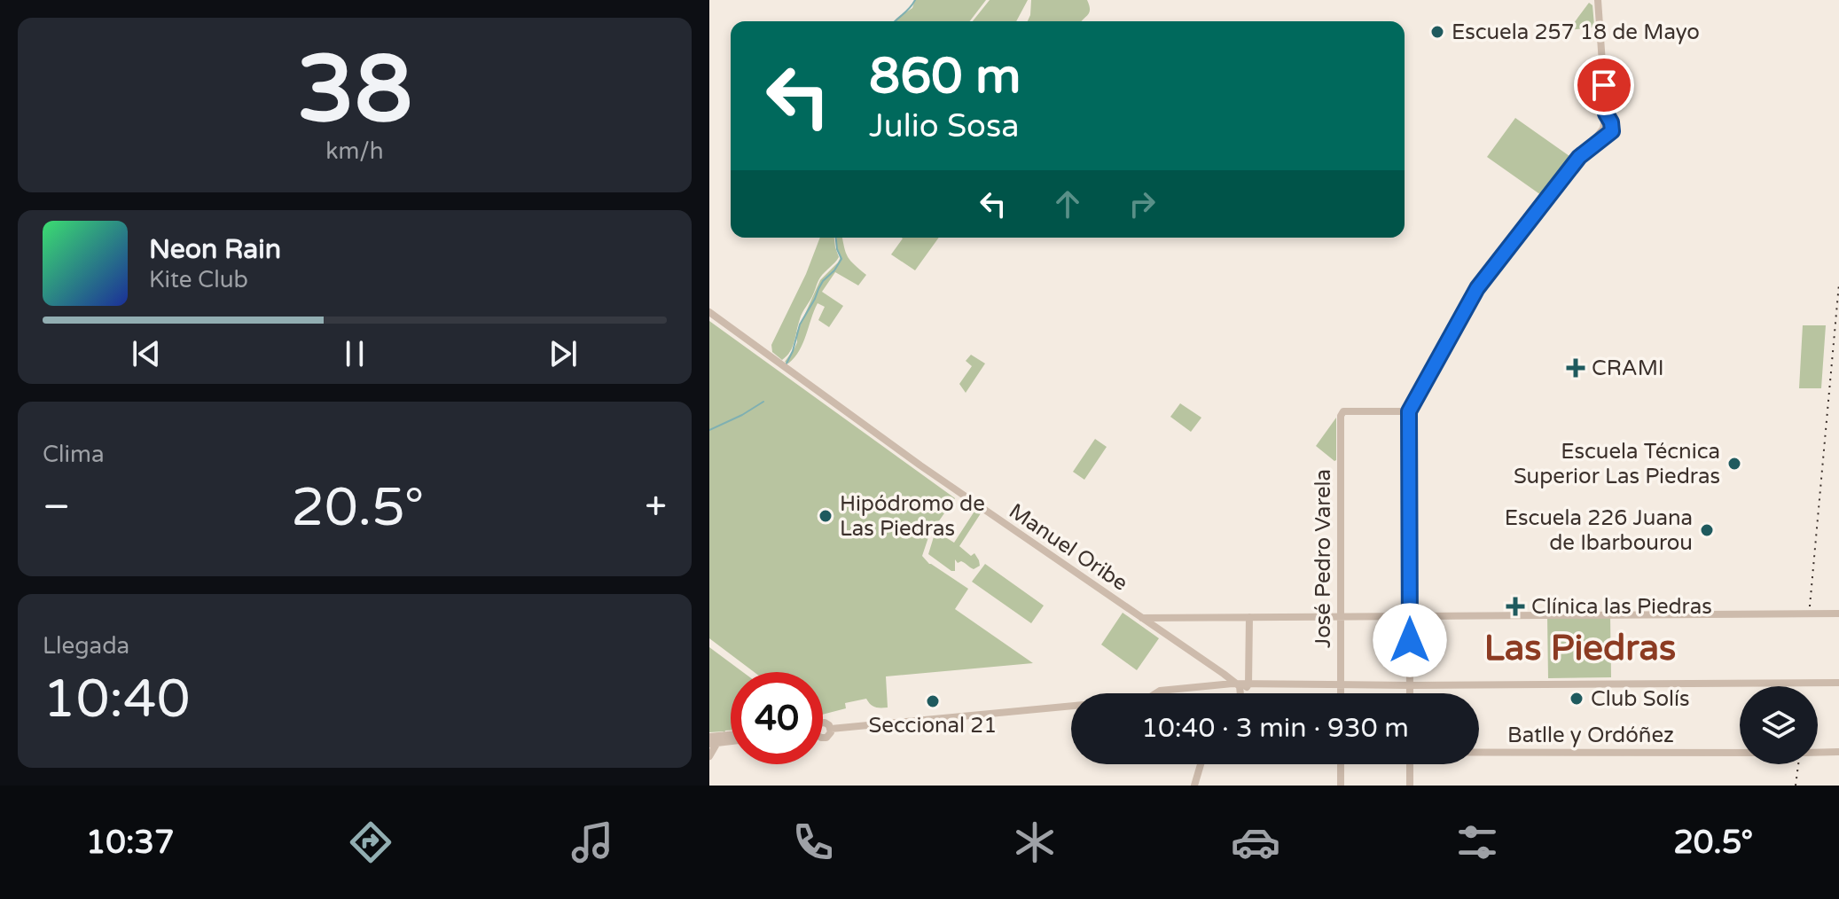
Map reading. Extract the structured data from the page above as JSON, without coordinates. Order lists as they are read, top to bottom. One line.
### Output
{"streets":{"street":["Manuel Oribe","José Pedro Varela","Batlle y Ordóñez"]},"districts":["Las Piedras"],"places":{"other":["Escuela 257 18 de Mayo","Escuela Técnica Superior Las Piedras","Hipódromo de Las Piedras","Escuela 226 Juana de Ibarbourou","Club Solís","Seccional 21"],"health":["CRAMI","Clínica las Piedras"]},"page":{"tile":[["38","km/h"],"Clima",["Llegada","10:40"]],"turn":["860 m","Julio Sosa"],"song":["Neon Rain","Kite Club"],"heat":["−","20.5°","+"],"limit":"40","trip":"10:40 · 3 min · 930 m","tabs":["10:37","20.5°"]}}
